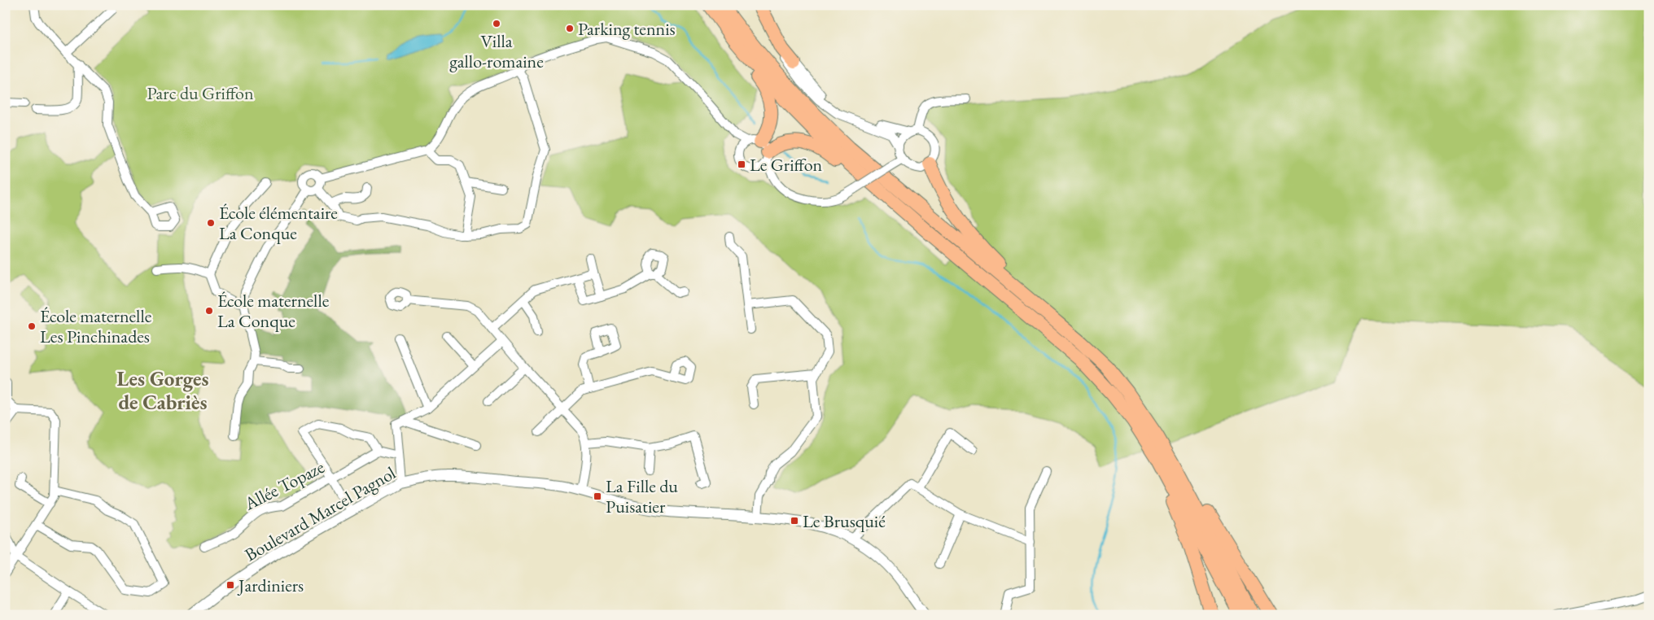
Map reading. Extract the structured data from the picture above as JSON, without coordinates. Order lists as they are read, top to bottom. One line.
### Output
{"streets":{"street":["Allée Topaze","Boulevard Marcel Pagnol"]},"districts":["Les Gorges de Cabriès"],"parks":["Parc du Griffon"],"places":{"other":["Villa gallo-romaine","Parking tennis","École élémentaire La Conque","École maternelle La Conque","École maternelle Les Pinchinades"],"transit":["Le Griffon","La Fille du Puisatier","Le Brusquié","Jardiniers"]}}
